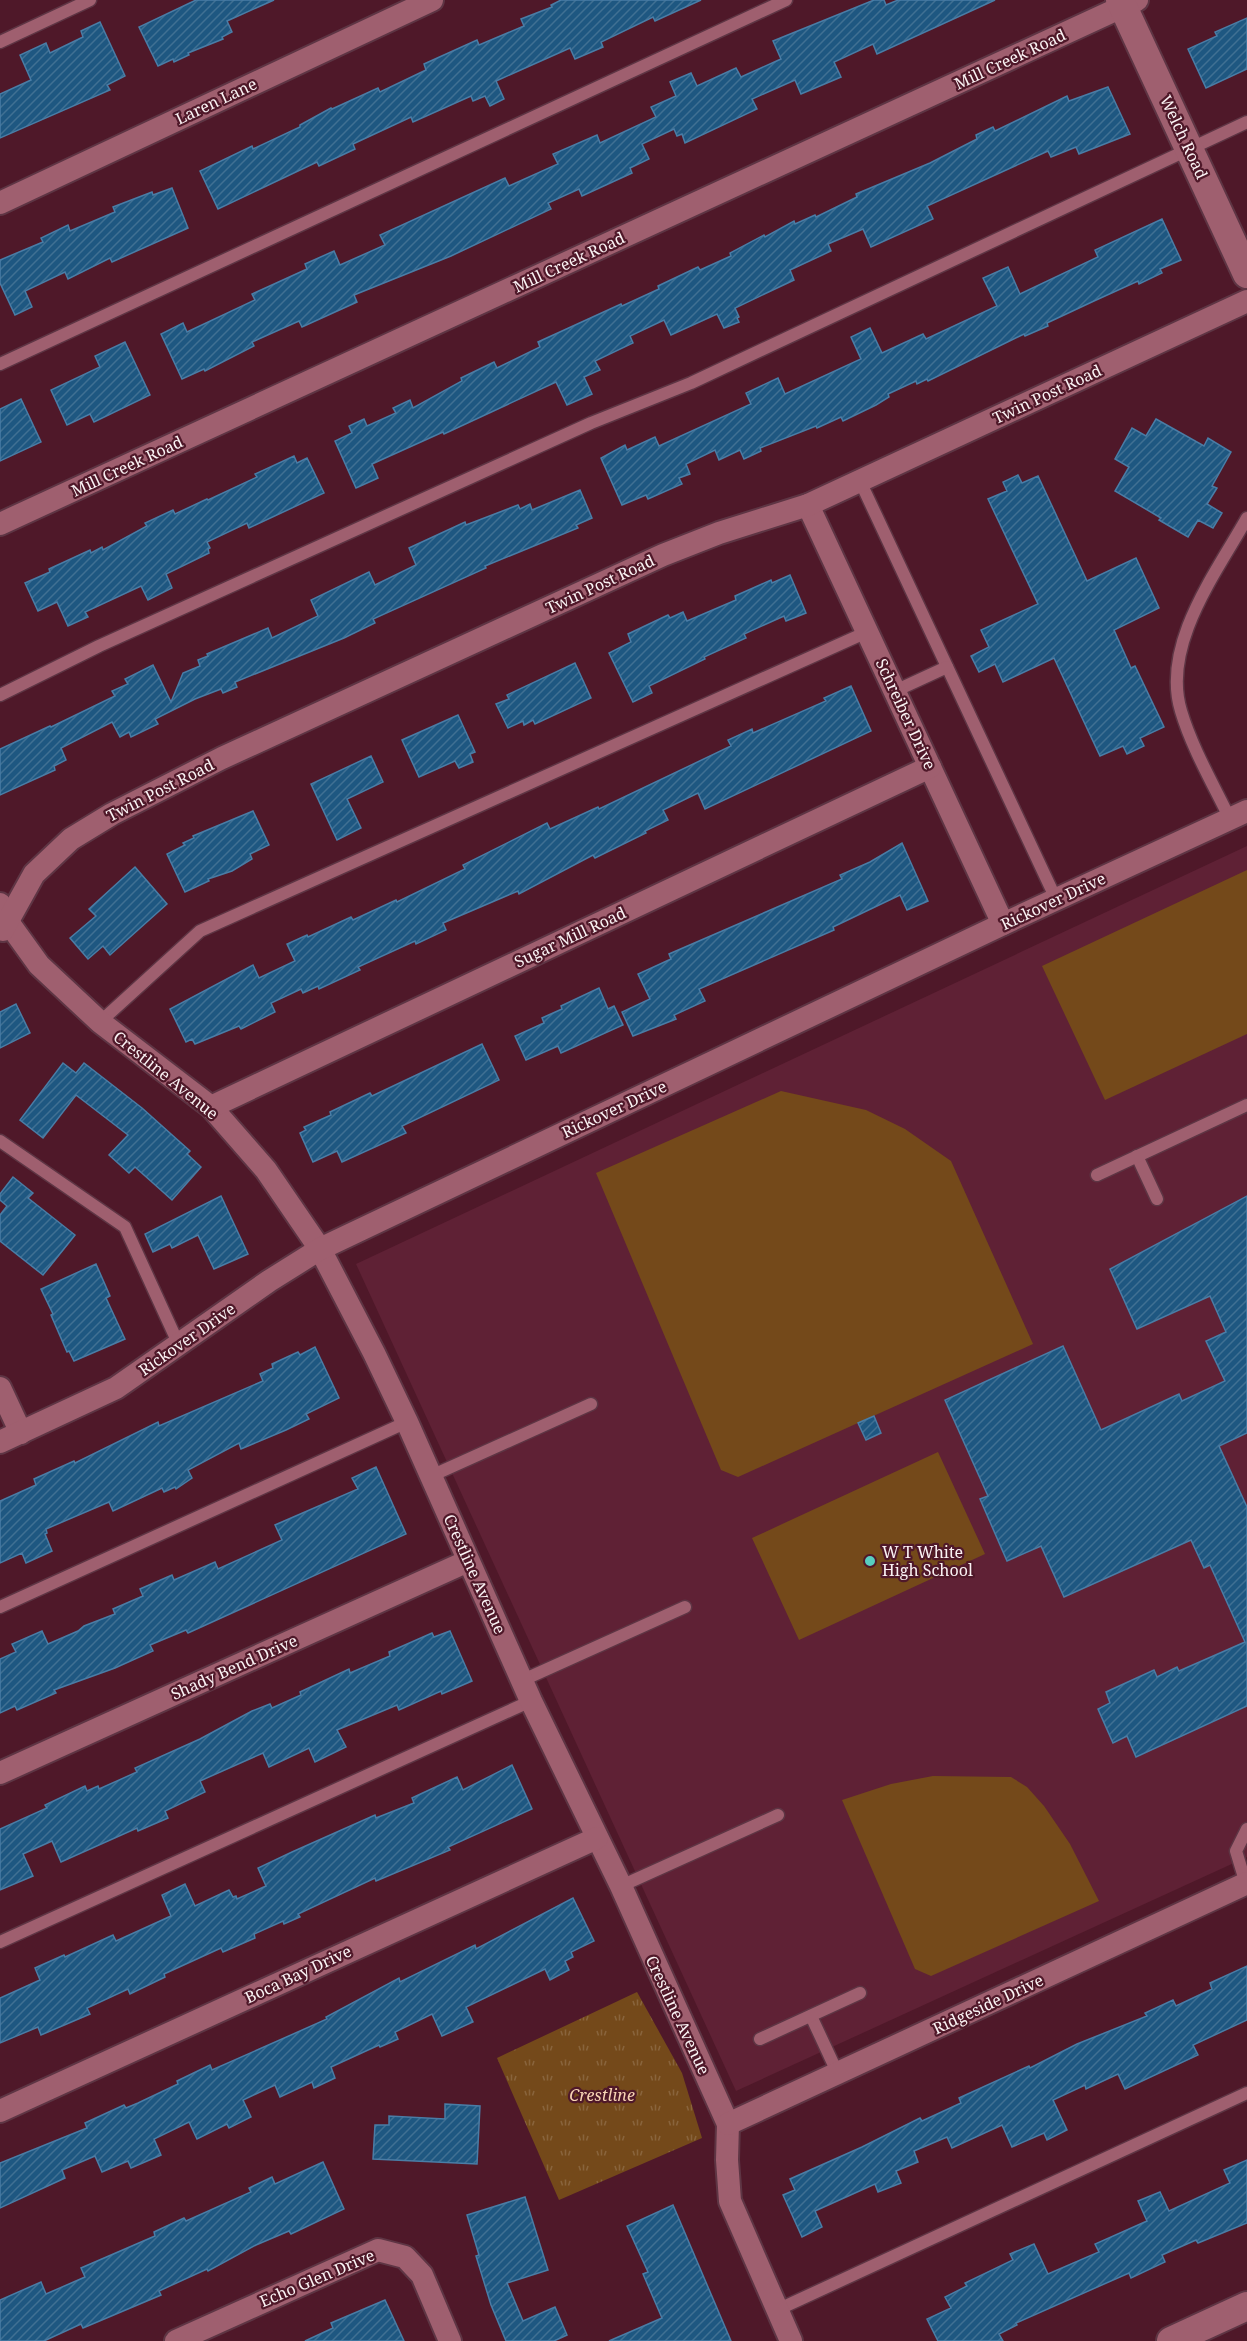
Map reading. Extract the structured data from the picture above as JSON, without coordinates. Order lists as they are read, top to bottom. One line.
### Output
{"streets":{"street":["Mill Creek Road","Laren Lane","Welch Road","Twin Post Road","Schreiber Drive","Rickover Drive","Sugar Mill Road","Crestline Avenue","Shady Bend Drive","Boca Bay Drive","Ridgeside Drive","Echo Glen Drive"]},"crossings":[["Mill Creek Road","Welch Road"],["Twin Post Road","Schreiber Drive"],["Twin Post Road","Crestline Avenue"],["Schreiber Drive","Rickover Drive"],["Schreiber Drive","Sugar Mill Road"],["Rickover Drive","Crestline Avenue"],["Sugar Mill Road","Crestline Avenue"],["Crestline Avenue","Shady Bend Drive"],["Crestline Avenue","Boca Bay Drive"],["Crestline Avenue","Ridgeside Drive"]],"parks":["Crestline"],"places":["W T White High School"]}
